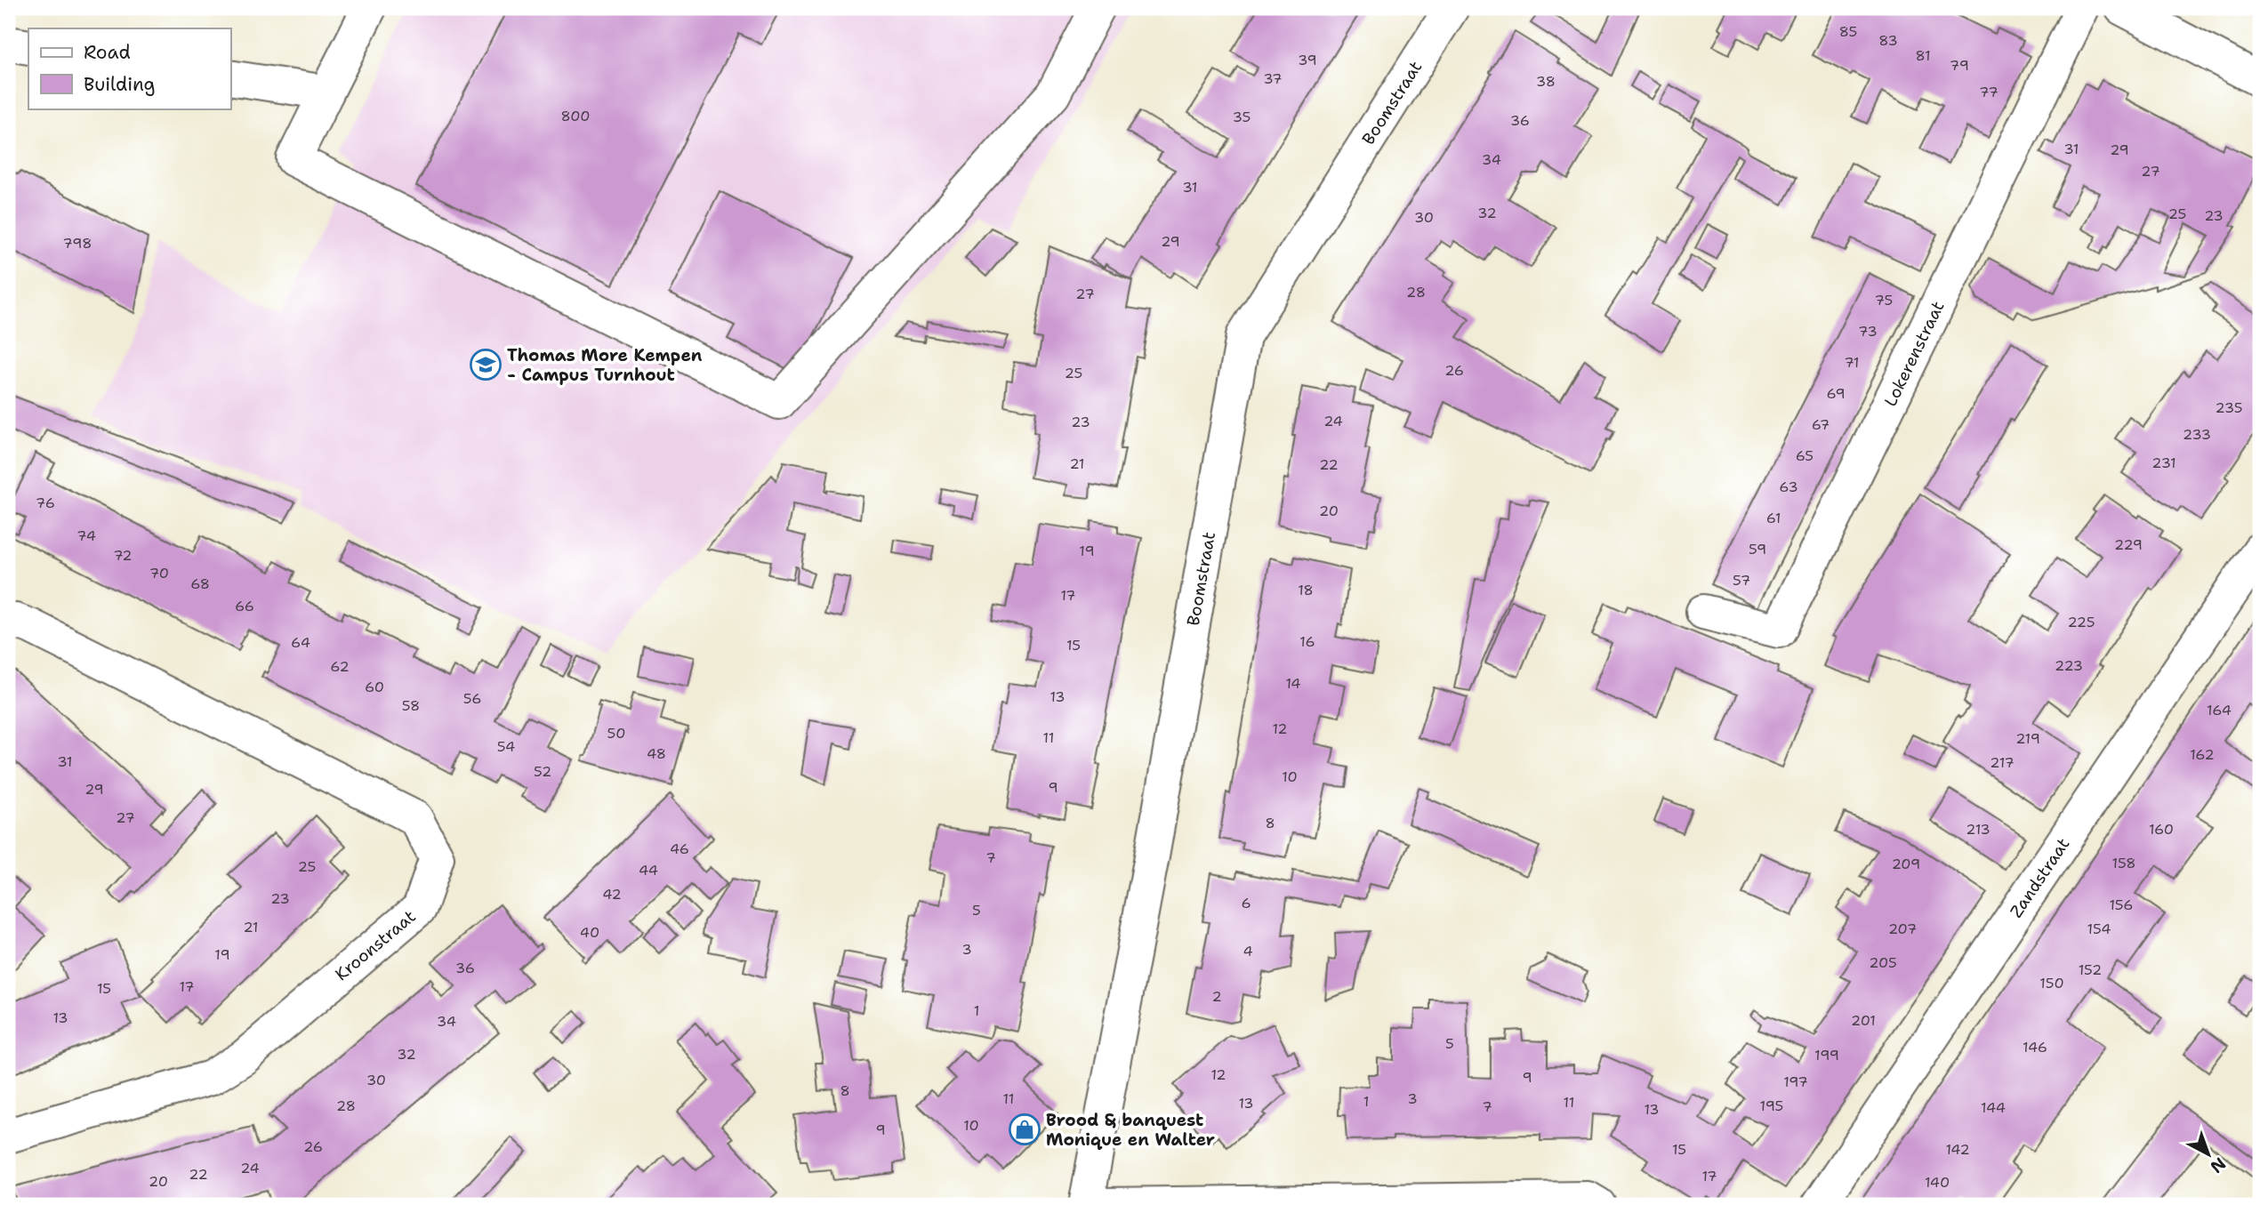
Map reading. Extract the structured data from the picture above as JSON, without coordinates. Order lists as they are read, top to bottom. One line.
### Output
{"streets":{"street":["Boomstraat","Lokerenstraat","Zandstraat","Kroonstraat"]},"places":{"school or university":["Thomas More Kempen - Campus Turnhout"],"shop":["Brood & banquest Monique en Walter"]},"house_numbers":["85","83","81","39","79","37","38","77","800","35","36","31","29","34","27","31","32","25","23","30","29","798","28","27","75","73","71","26","25","69","235","24","23","67","233","65","231","21","22","63","76","20","61","74","229","59","19","72","70","57","68","18","17","66","225","16","64","15","223","62","14","60","13","56","58","164","12","50","11","219","54","48","162","31","217","52","10","9","29","27","8","213","160","46","7","158","209","25","44","42","23","6","156","5","21","207","154","40","3","4","19","205","36","152","150","17","15","2","1","13","201","34","5","146","32","199","12","9","30","197","8","11","3","1","11","13","28","195","7","144","13","10","9","26","15","142","24","22","17","20","140"],"legend":["Road","Building"],"north":"bottom right"}
